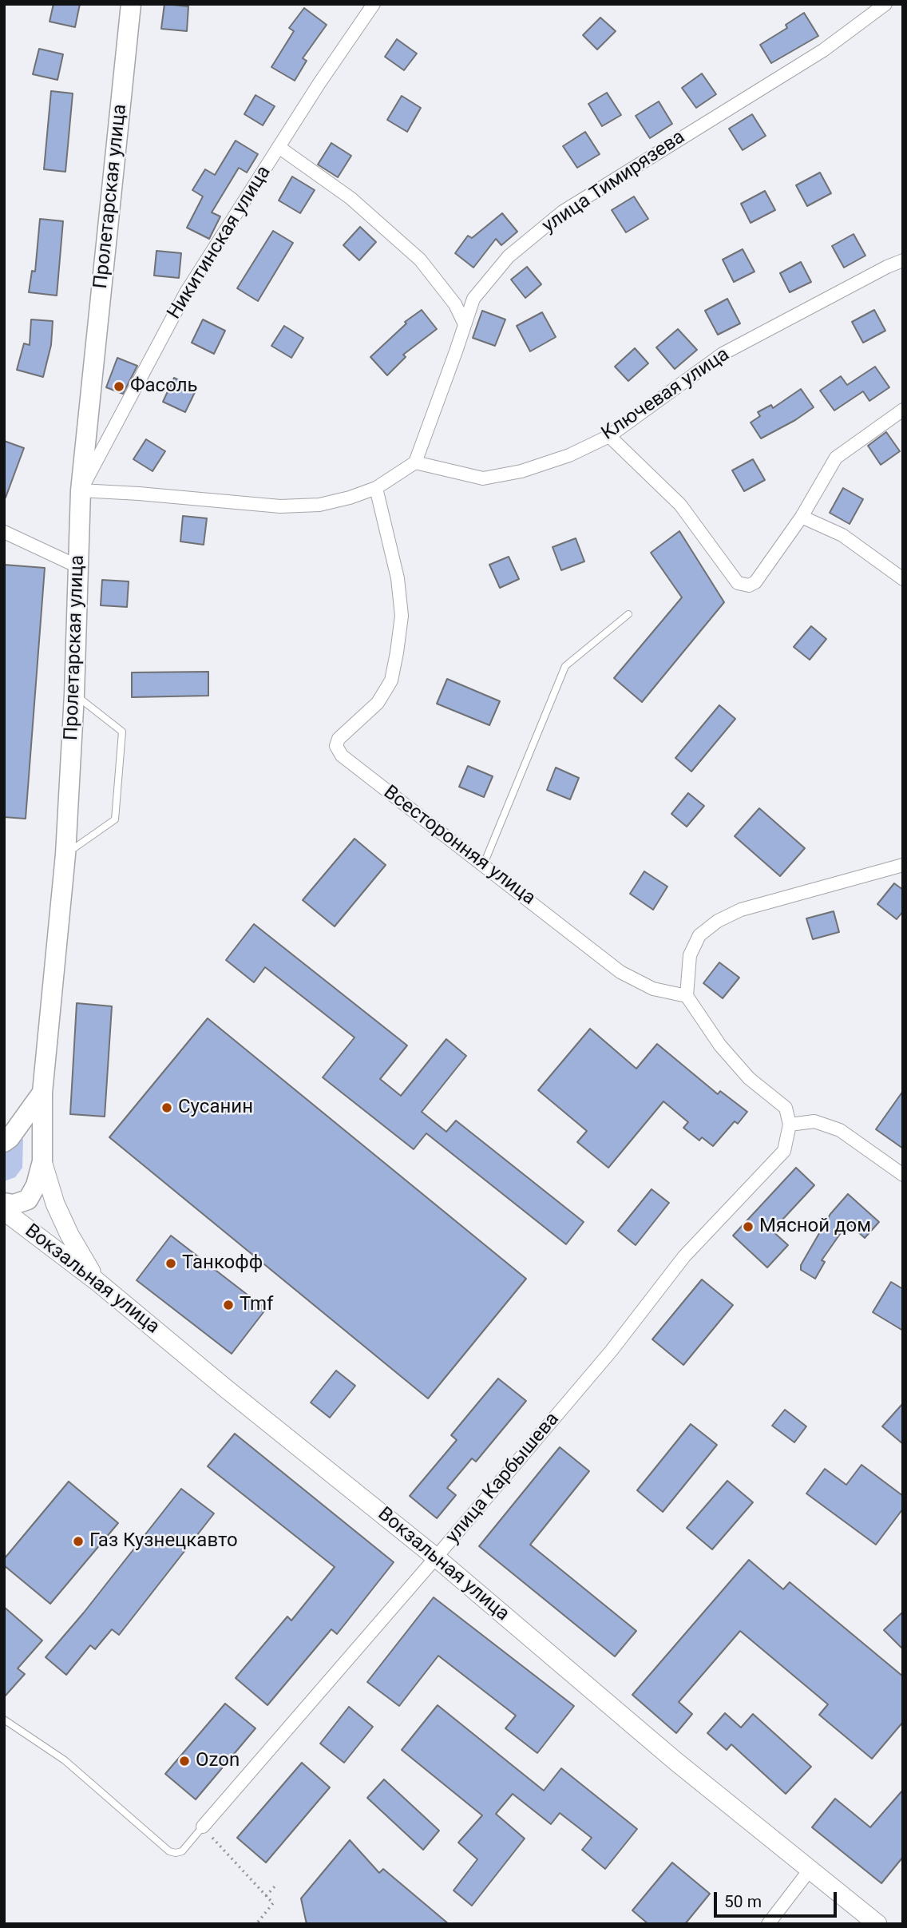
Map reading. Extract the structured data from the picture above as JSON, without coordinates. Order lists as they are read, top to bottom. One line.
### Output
{"streets":{"main road":["Пролетарская улица","Вокзальная улица"],"street":["улица Тимирязева","Никитинская улица","Ключевая улица","Всесторонняя улица","улица Карбышева"]},"crossings":[["улица Тимирязева","Ключевая улица"],["Пролетарская улица","Никитинская улица"],["Пролетарская улица","Вокзальная улица"],["Вокзальная улица","улица Карбышева"]],"places":["Фасоль","Сусанин","Мясной дом","Танкофф","Tmf","Газ Кузнецкавто","Ozon"],"scale_bar":"50 m"}
